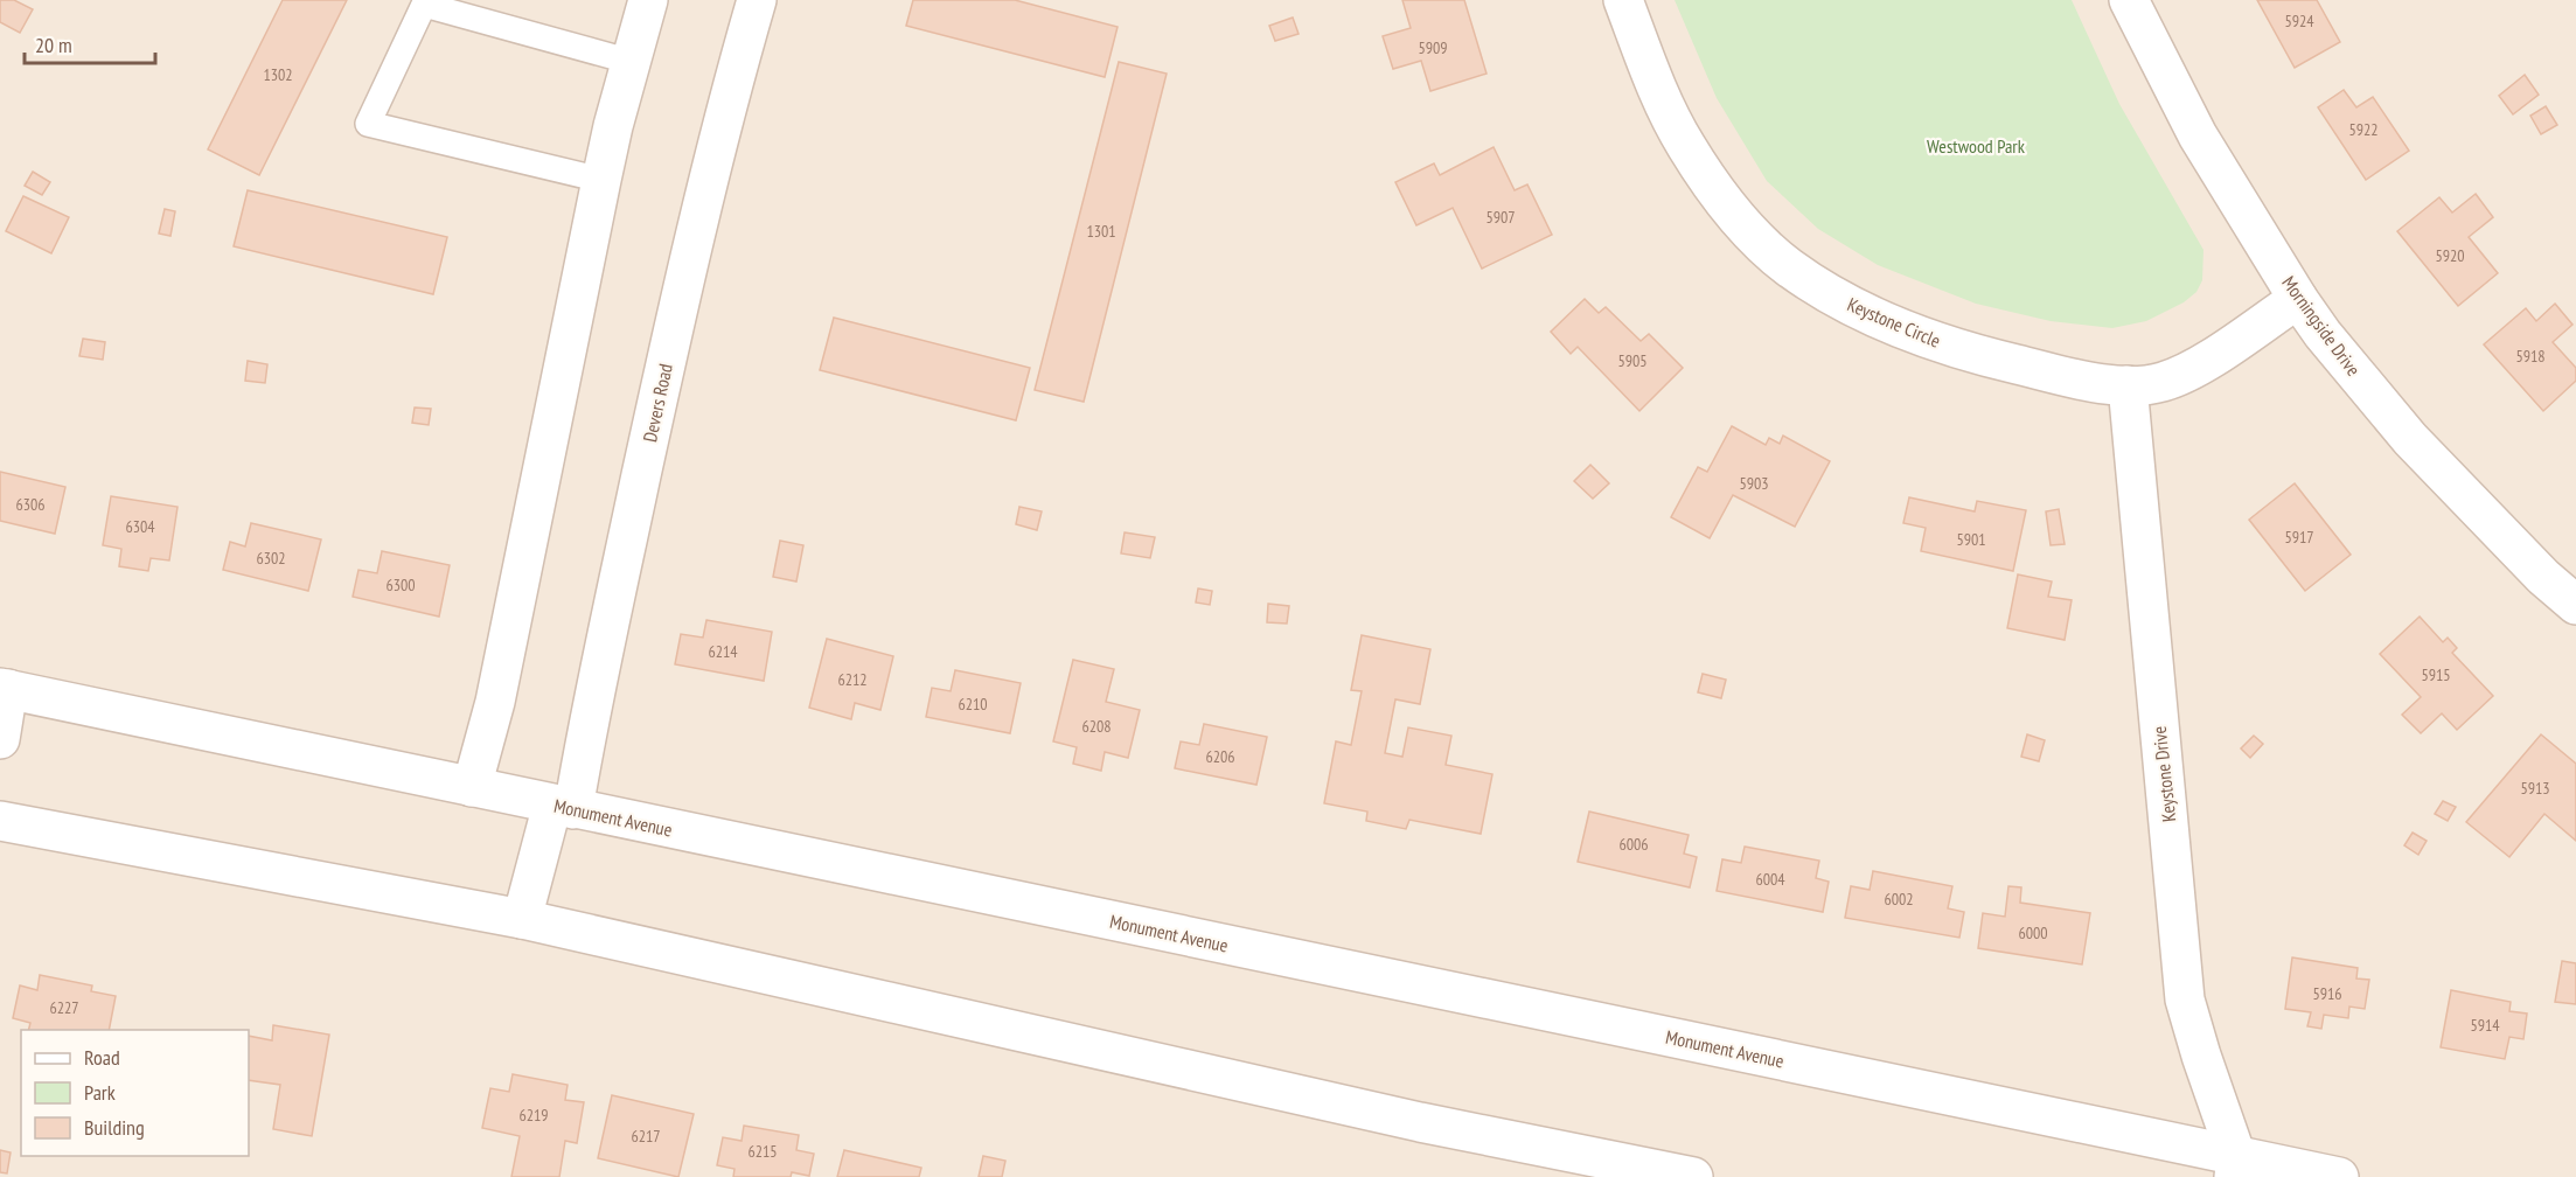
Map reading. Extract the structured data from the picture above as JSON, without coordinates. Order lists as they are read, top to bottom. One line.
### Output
{"streets":{"street":["Keystone Circle","Morningside Drive","Devers Road","Keystone Drive","Monument Avenue"]},"crossings":[["Keystone Circle","Morningside Drive"],["Keystone Circle","Keystone Drive"],["Devers Road","Monument Avenue"],["Keystone Drive","Monument Avenue"]],"parks":["Westwood Park"],"house_numbers":["5924","5909","1302","5922","5907","1301","5920","5918","5905","5903","6306","6304","5917","5901","6302","6300","6214","5915","6212","6210","6208","6206","5913","6006","6004","6002","6000","5916","6227","5914","6219","6217","6215"],"legend":["Road","Park","Building"],"scale_bar":"20 m"}
